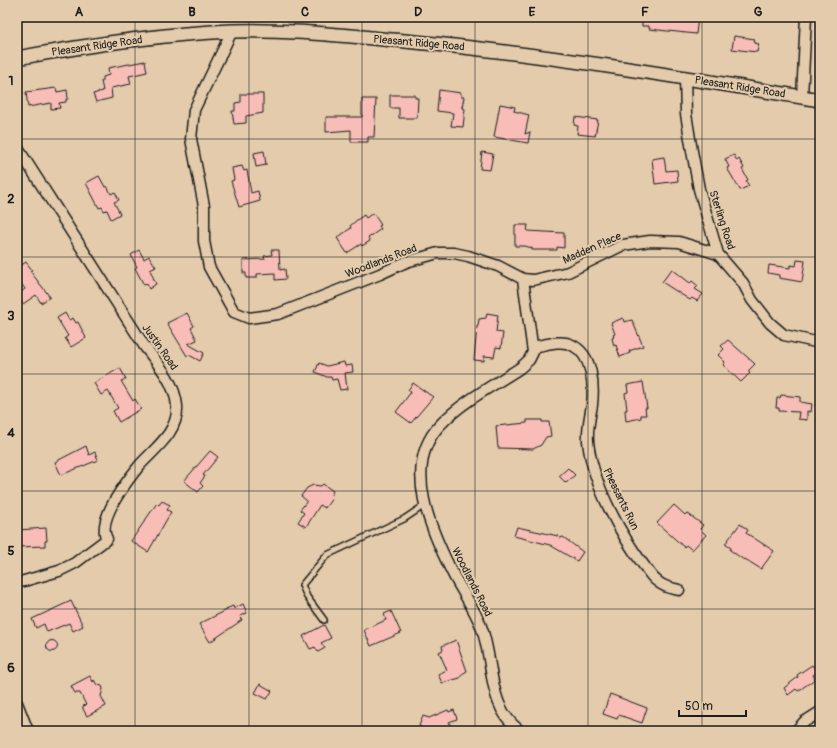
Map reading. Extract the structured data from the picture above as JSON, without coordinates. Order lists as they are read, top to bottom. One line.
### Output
{"streets":{"street":["Pleasant Ridge Road","Sterling Road","Madden Place","Woodlands Road","Justin Road","Pheasants Run"]},"crossings":[["Pleasant Ridge Road","Sterling Road"],["Pleasant Ridge Road","Woodlands Road"],["Sterling Road","Madden Place"],["Madden Place","Woodlands Road"],["Woodlands Road","Pheasants Run"]],"scale_bar":"50 m","grid":{"columns":["A","B","C","D","E","F","G"],"rows":["1","2","3","4","5","6"]}}
